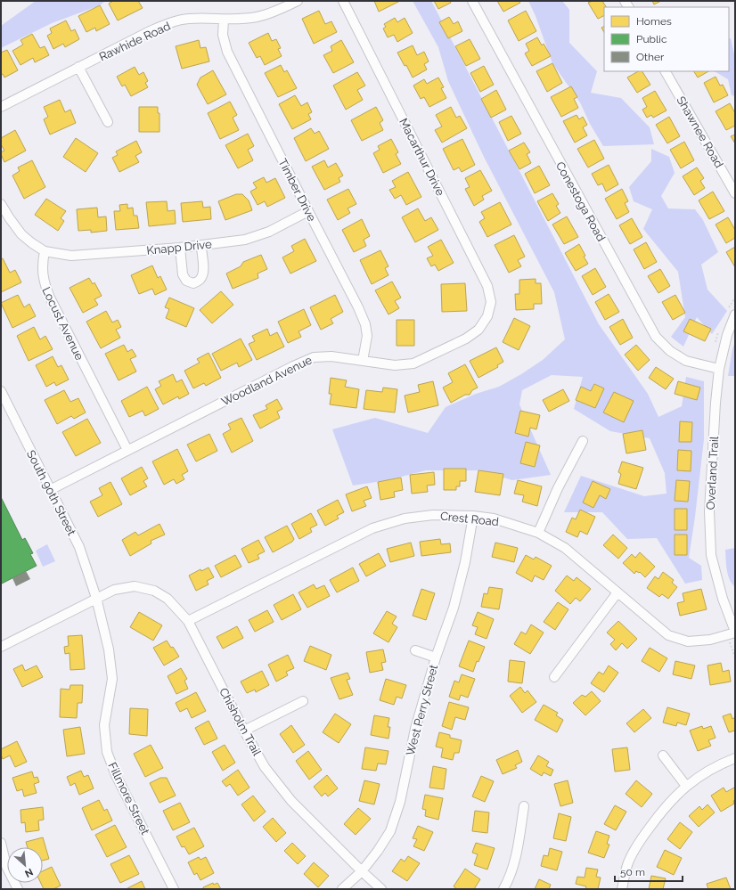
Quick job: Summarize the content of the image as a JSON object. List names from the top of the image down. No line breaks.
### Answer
{"streets":{"street":["Rawhide Road","Shawnee Road","Macarthur Drive","Timber Drive","Conestoga Road","Knapp Drive","Locust Avenue","Woodland Avenue","Overland Trail","South 90th Street","Crest Road","West Perry Street","Chisholm Trail","Fillmore Street"]},"crossings":[["Rawhide Road","Timber Drive"],["Macarthur Drive","Woodland Avenue"],["Timber Drive","Knapp Drive"],["Timber Drive","Woodland Avenue"],["Conestoga Road","Overland Trail"],["Knapp Drive","Locust Avenue"],["Locust Avenue","Woodland Avenue"],["Woodland Avenue","South 90th Street"],["Overland Trail","Crest Road"],["South 90th Street","Chisholm Trail"],["South 90th Street","Fillmore Street"],["Crest Road","West Perry Street"],["Crest Road","Chisholm Trail"],["West Perry Street","Chisholm Trail"],["Chisholm Trail","Fillmore Street"]],"legend":["Homes","Public","Other"],"scale_bar":"50 m","north":"bottom right"}
